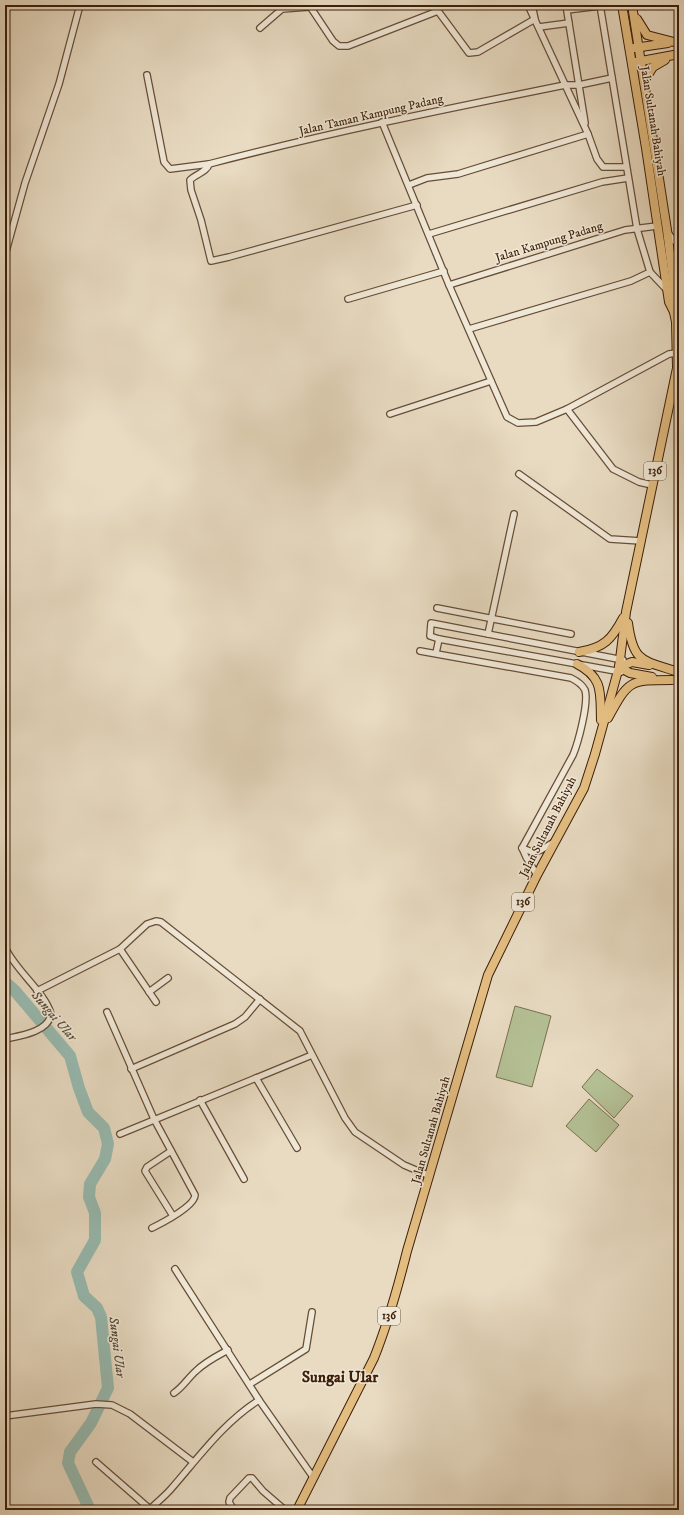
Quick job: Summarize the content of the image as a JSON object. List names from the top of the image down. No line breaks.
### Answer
{"streets":{"main road":["Jalan Sultanah Bahiyah","136"],"street":["Jalan Taman Kampung Padang","Jalan Kampung Padang"]},"crossings":[["Jalan Sultanah Bahiyah","Jalan Kampung Padang"]],"districts":["Sungai Ular"],"water":["Sungai Ular"]}
